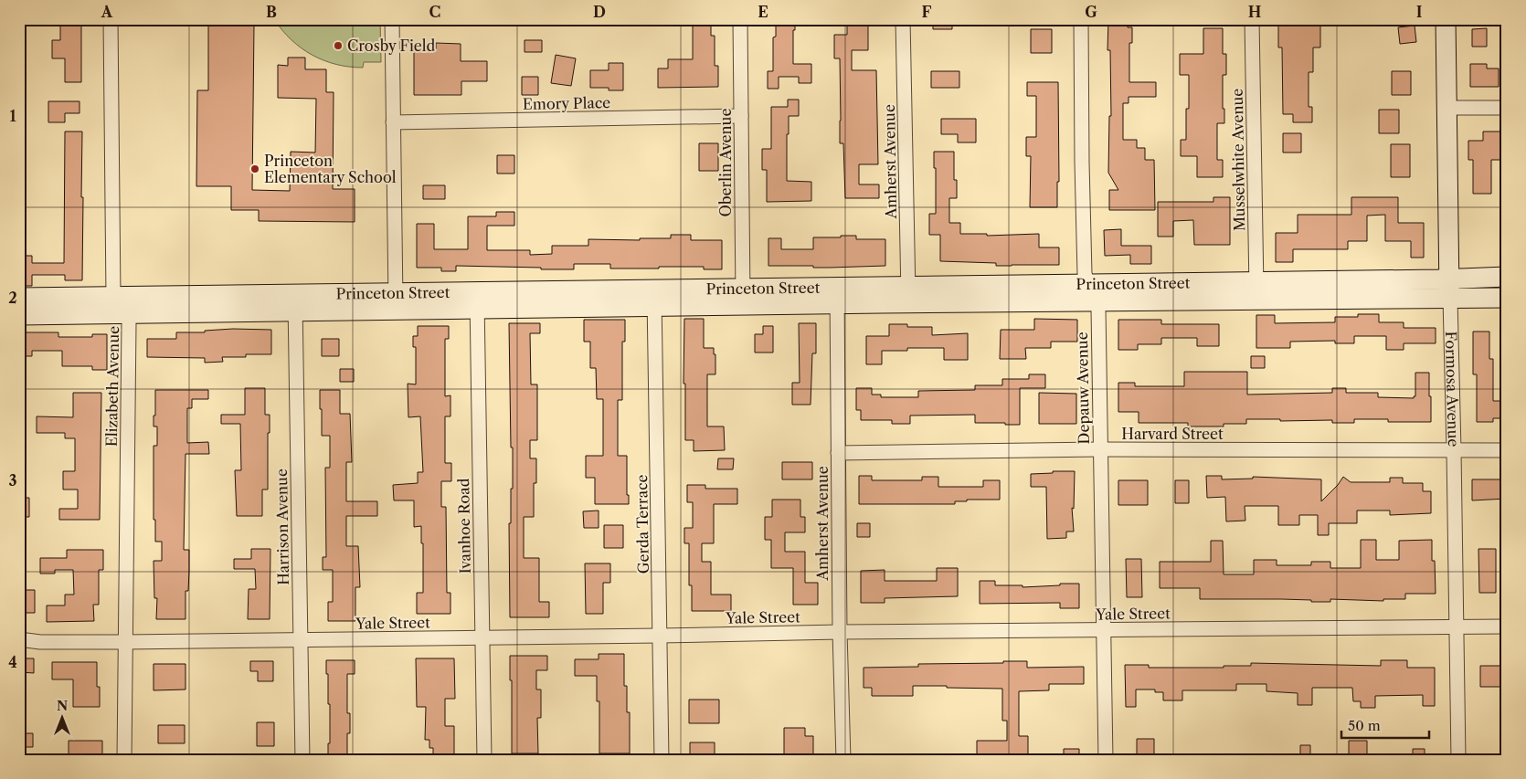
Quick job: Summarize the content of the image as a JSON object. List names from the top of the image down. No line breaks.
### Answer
{"streets":{"main road":["Princeton Street","Formosa Avenue"],"street":["Emory Place","Musselwhite Avenue","Amherst Avenue","Oberlin Avenue","Elizabeth Avenue","Depauw Avenue","Harvard Street","Gerda Terrace","Ivanhoe Road","Harrison Avenue","Yale Street"]},"crossings":[["Emory Place","Oberlin Avenue"],["Musselwhite Avenue","Princeton Street"],["Amherst Avenue","Princeton Street"],["Amherst Avenue","Harvard Street"],["Amherst Avenue","Yale Street"],["Oberlin Avenue","Princeton Street"],["Princeton Street","Elizabeth Avenue"],["Princeton Street","Depauw Avenue"],["Princeton Street","Formosa Avenue"],["Princeton Street","Gerda Terrace"],["Princeton Street","Ivanhoe Road"],["Princeton Street","Harrison Avenue"],["Elizabeth Avenue","Yale Street"],["Depauw Avenue","Harvard Street"],["Depauw Avenue","Yale Street"],["Formosa Avenue","Harvard Street"],["Formosa Avenue","Yale Street"],["Gerda Terrace","Yale Street"],["Ivanhoe Road","Yale Street"],["Harrison Avenue","Yale Street"]],"places":["Crosby Field","Princeton Elementary School"],"scale_bar":"50 m","north":"top","grid":{"columns":["A","B","C","D","E","F","G","H","I"],"rows":["1","2","3","4"]}}
